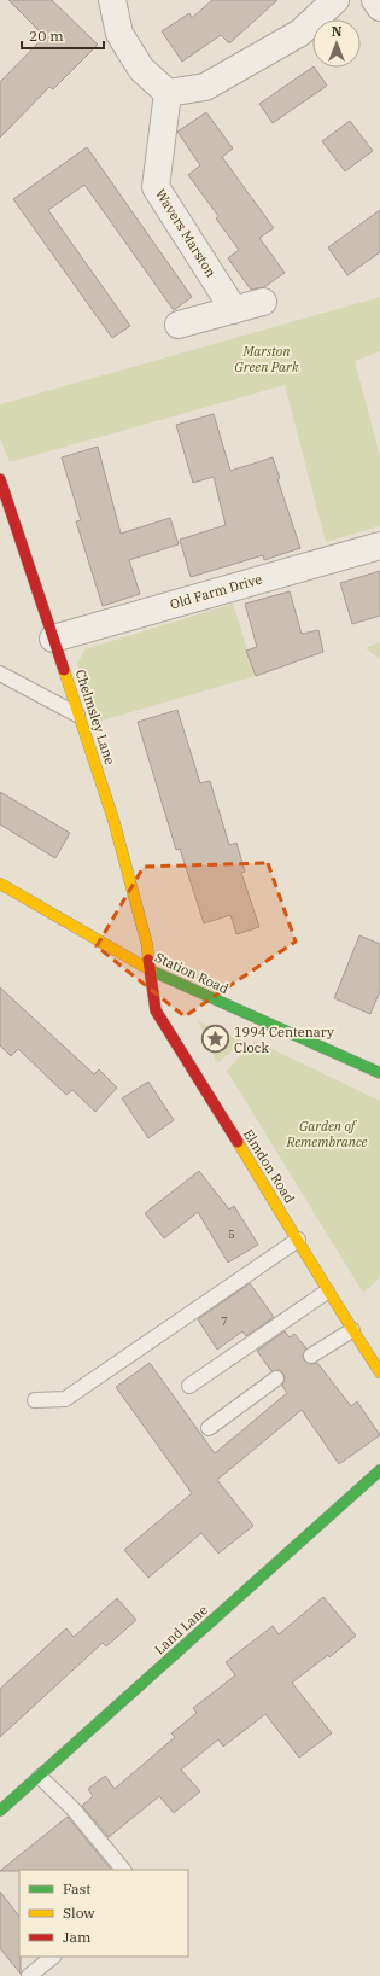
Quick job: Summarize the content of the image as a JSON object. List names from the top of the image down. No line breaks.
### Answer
{"streets":{"street":["Wavers Marston","Old Farm Drive","Chelmsley Lane","Station Road","Elmdon Road","Land Lane"]},"crossings":[["Old Farm Drive","Chelmsley Lane"],["Chelmsley Lane","Station Road"],["Chelmsley Lane","Elmdon Road"],["Station Road","Elmdon Road"]],"parks":["Marston Green Park","Garden of Remembrance"],"places":{"place":["1994 Centenary Clock"]},"house_numbers":["5","7"],"legend":["Fast","Slow","Jam"],"scale_bar":"20 m","north":"top"}
